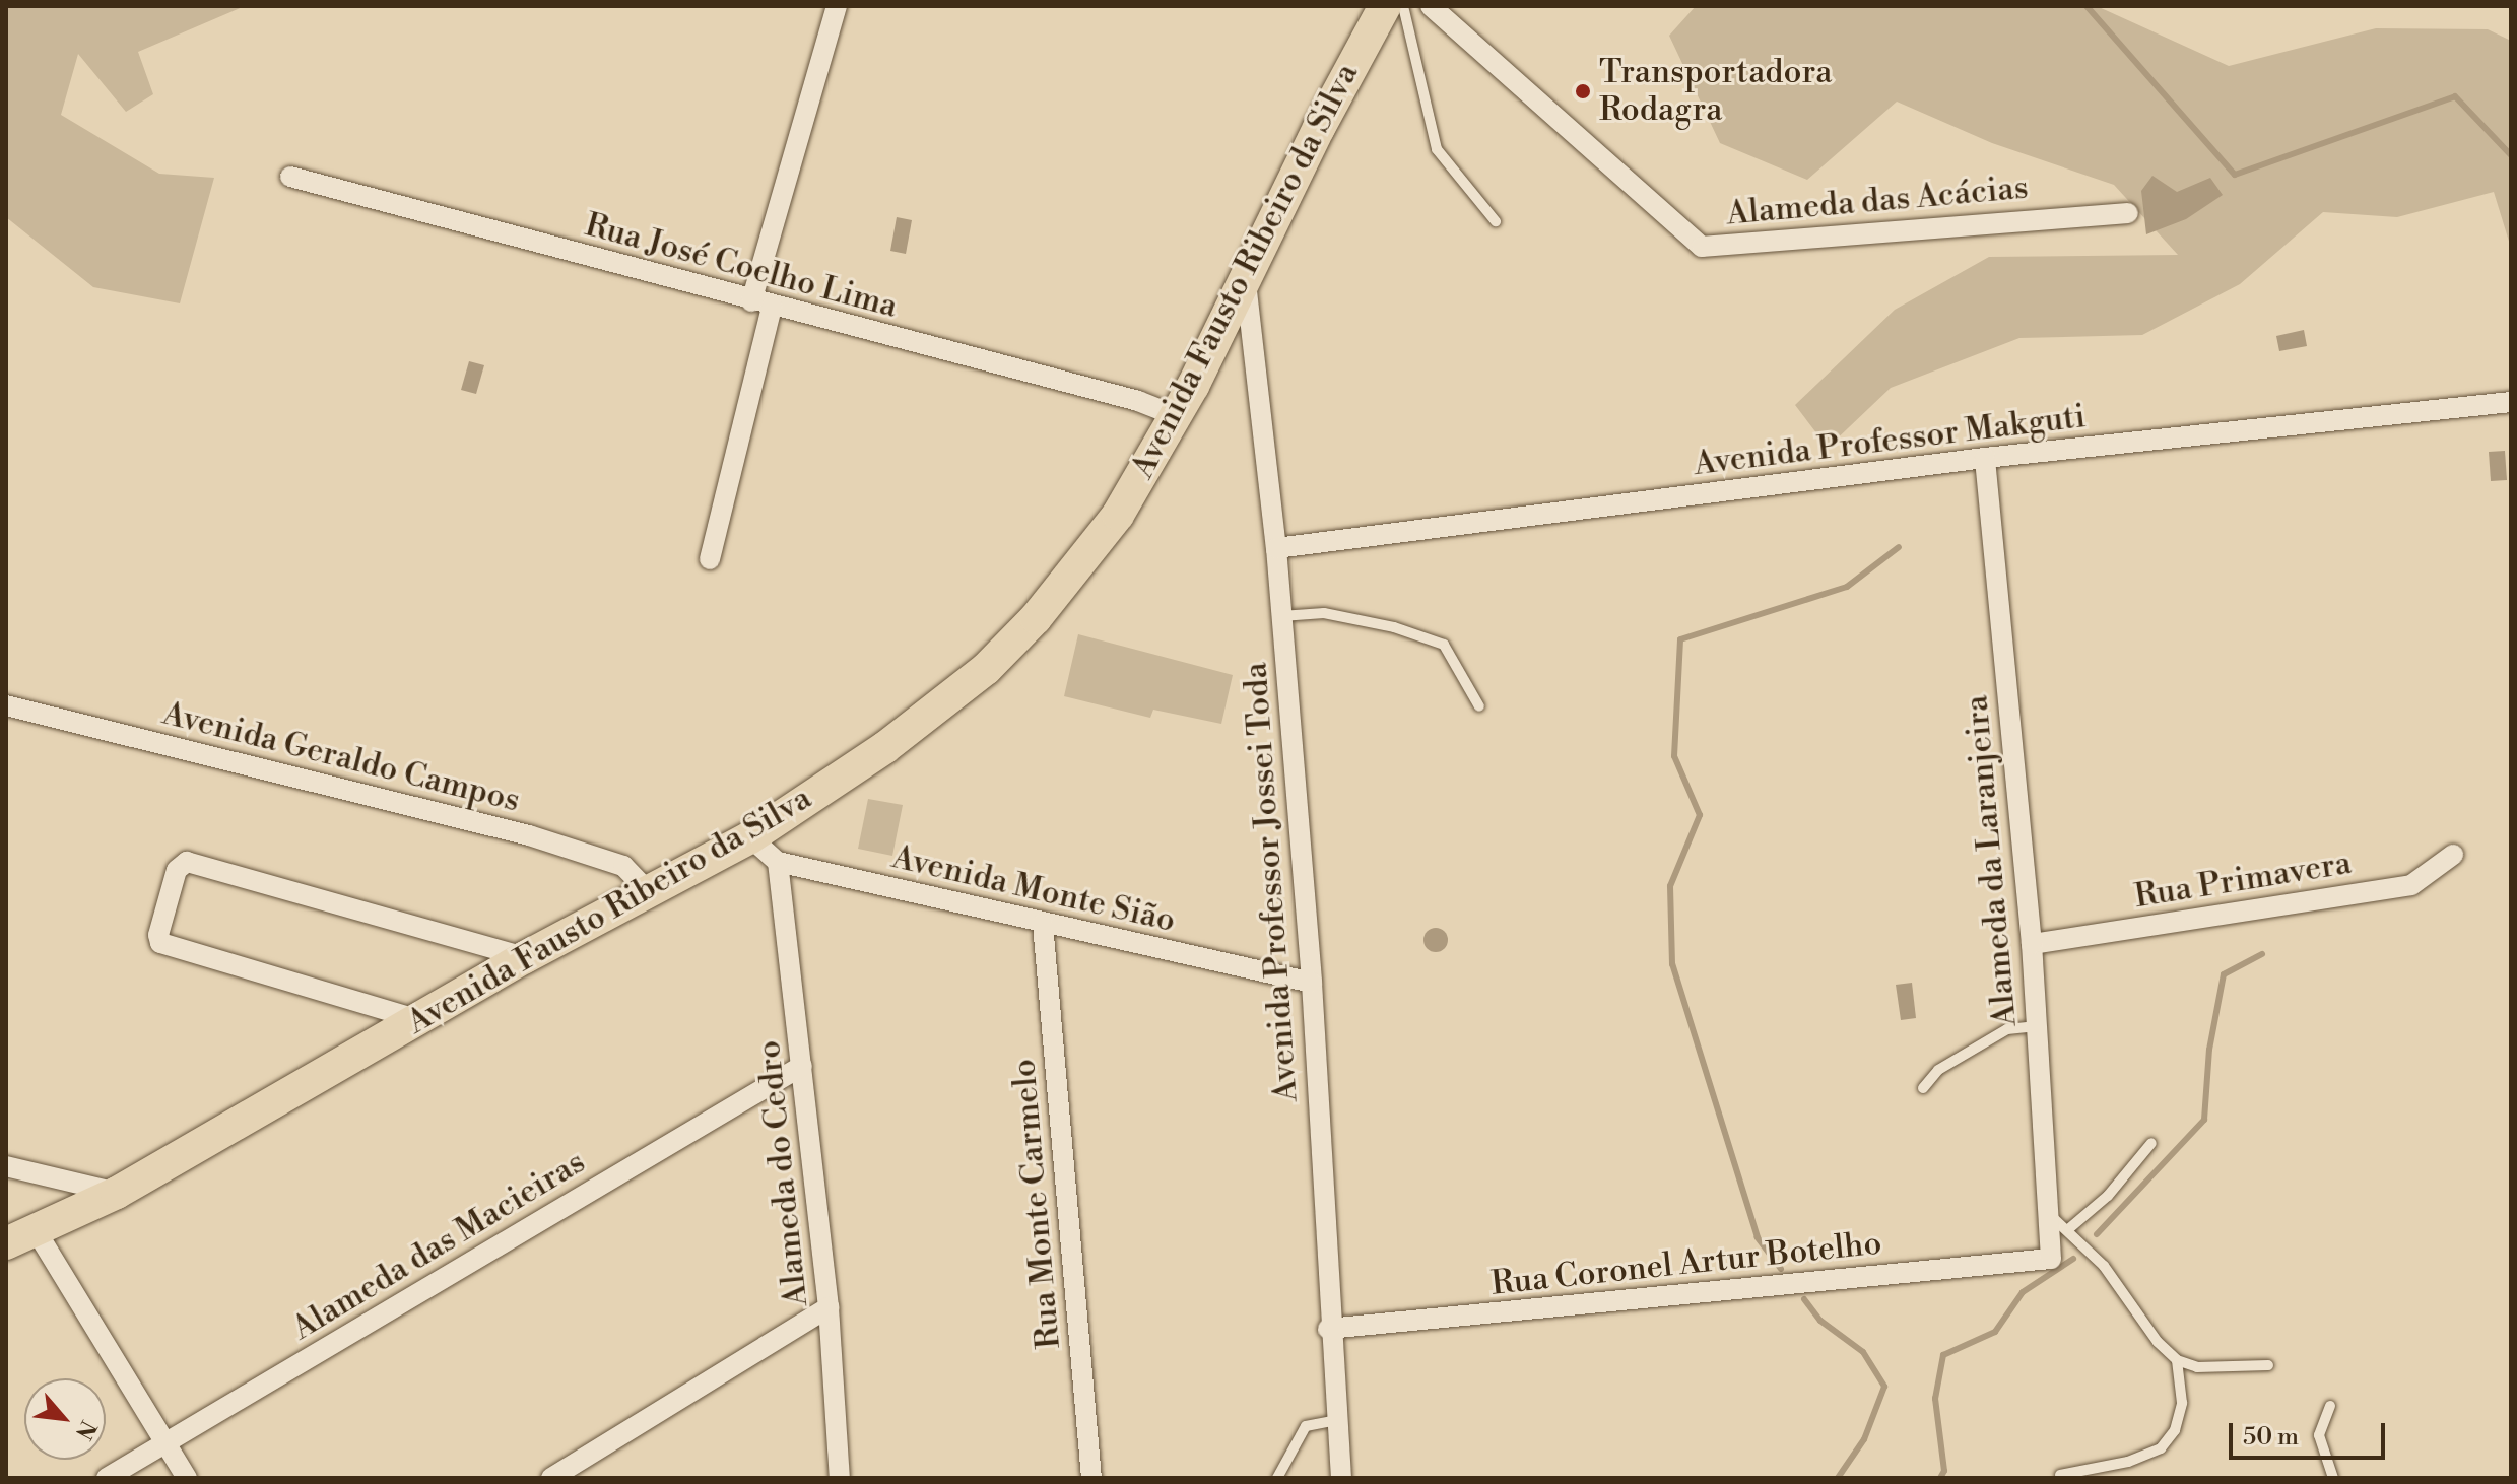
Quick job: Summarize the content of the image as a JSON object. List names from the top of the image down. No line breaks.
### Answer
{"streets":{"main road":["Avenida Fausto Ribeiro da Silva"],"street":["Alameda das Acácias","Rua José Coelho Lima","Avenida Professor Makguti","Avenida Geraldo Campos","Alameda da Laranjeira","Rua Primavera","Avenida Professor Jossei Toda","Avenida Monte Sião","Alameda do Cedro","Rua Monte Carmelo","Alameda das Macieiras","Rua Coronel Artur Botelho"]},"crossings":[["Rua José Coelho Lima","Avenida Fausto Ribeiro da Silva"],["Avenida Fausto Ribeiro da Silva","Avenida Geraldo Campos"],["Avenida Fausto Ribeiro da Silva","Avenida Professor Jossei Toda"],["Avenida Fausto Ribeiro da Silva","Avenida Monte Sião"],["Avenida Professor Makguti","Alameda da Laranjeira"],["Avenida Professor Makguti","Avenida Professor Jossei Toda"],["Alameda da Laranjeira","Rua Primavera"],["Alameda da Laranjeira","Rua Coronel Artur Botelho"],["Avenida Professor Jossei Toda","Avenida Monte Sião"],["Avenida Professor Jossei Toda","Rua Coronel Artur Botelho"],["Avenida Monte Sião","Alameda do Cedro"],["Avenida Monte Sião","Rua Monte Carmelo"],["Alameda do Cedro","Alameda das Macieiras"]],"places":["Transportadora Rodagra"],"scale_bar":"50 m","north":"bottom right"}
